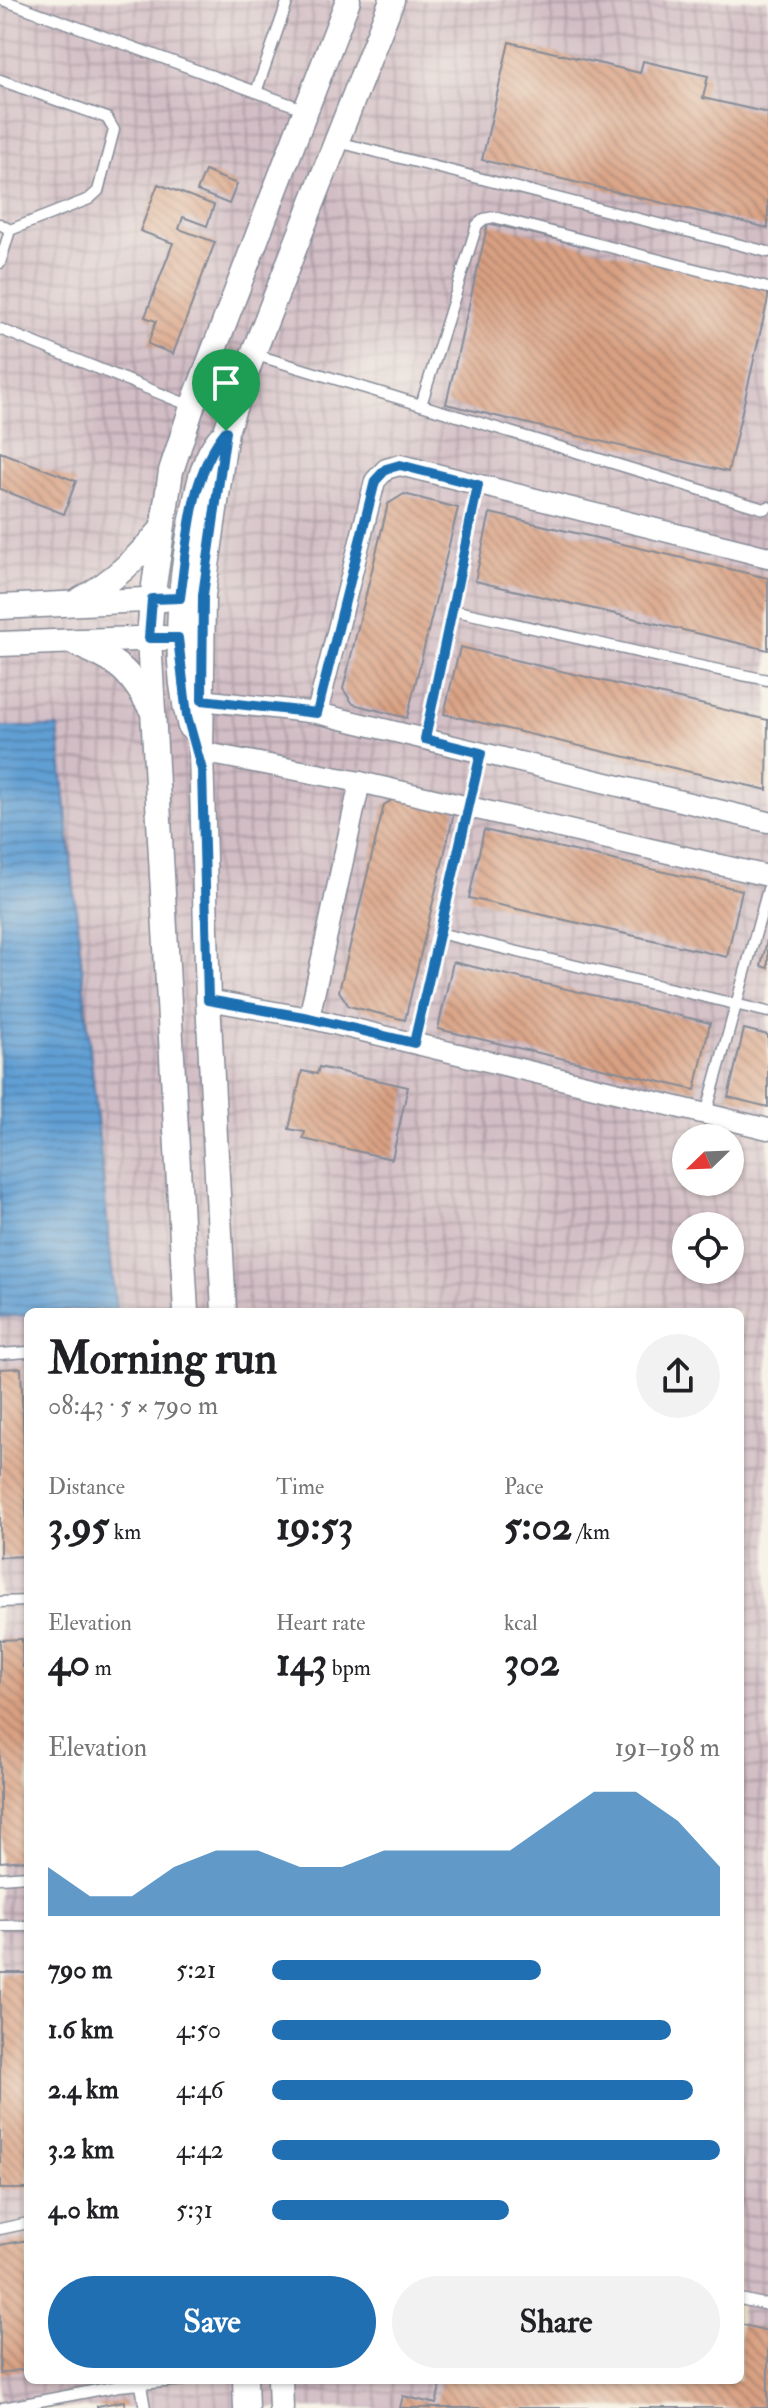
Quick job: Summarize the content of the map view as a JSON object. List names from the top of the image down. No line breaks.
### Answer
{"north":"bottom left","page":{"heading":["Morning run","08:43 · 5 × 790 m"],"stats":[["Distance","3.95 km"],["Time","19:53"],["Pace","5:02 /km"],["Elevation","40 m"],["Heart rate","143 bpm"],["kcal","302"]],"chart":["Elevation","191–198 m"],"list":[{"name":"790 m","note":"5:21"},{"name":"1.6 km","note":"4:50"},{"name":"2.4 km","note":"4:46"},{"name":"3.2 km","note":"4:42"},{"name":"4.0 km","note":"5:31"}],"buttons":["Save","Share"]}}
